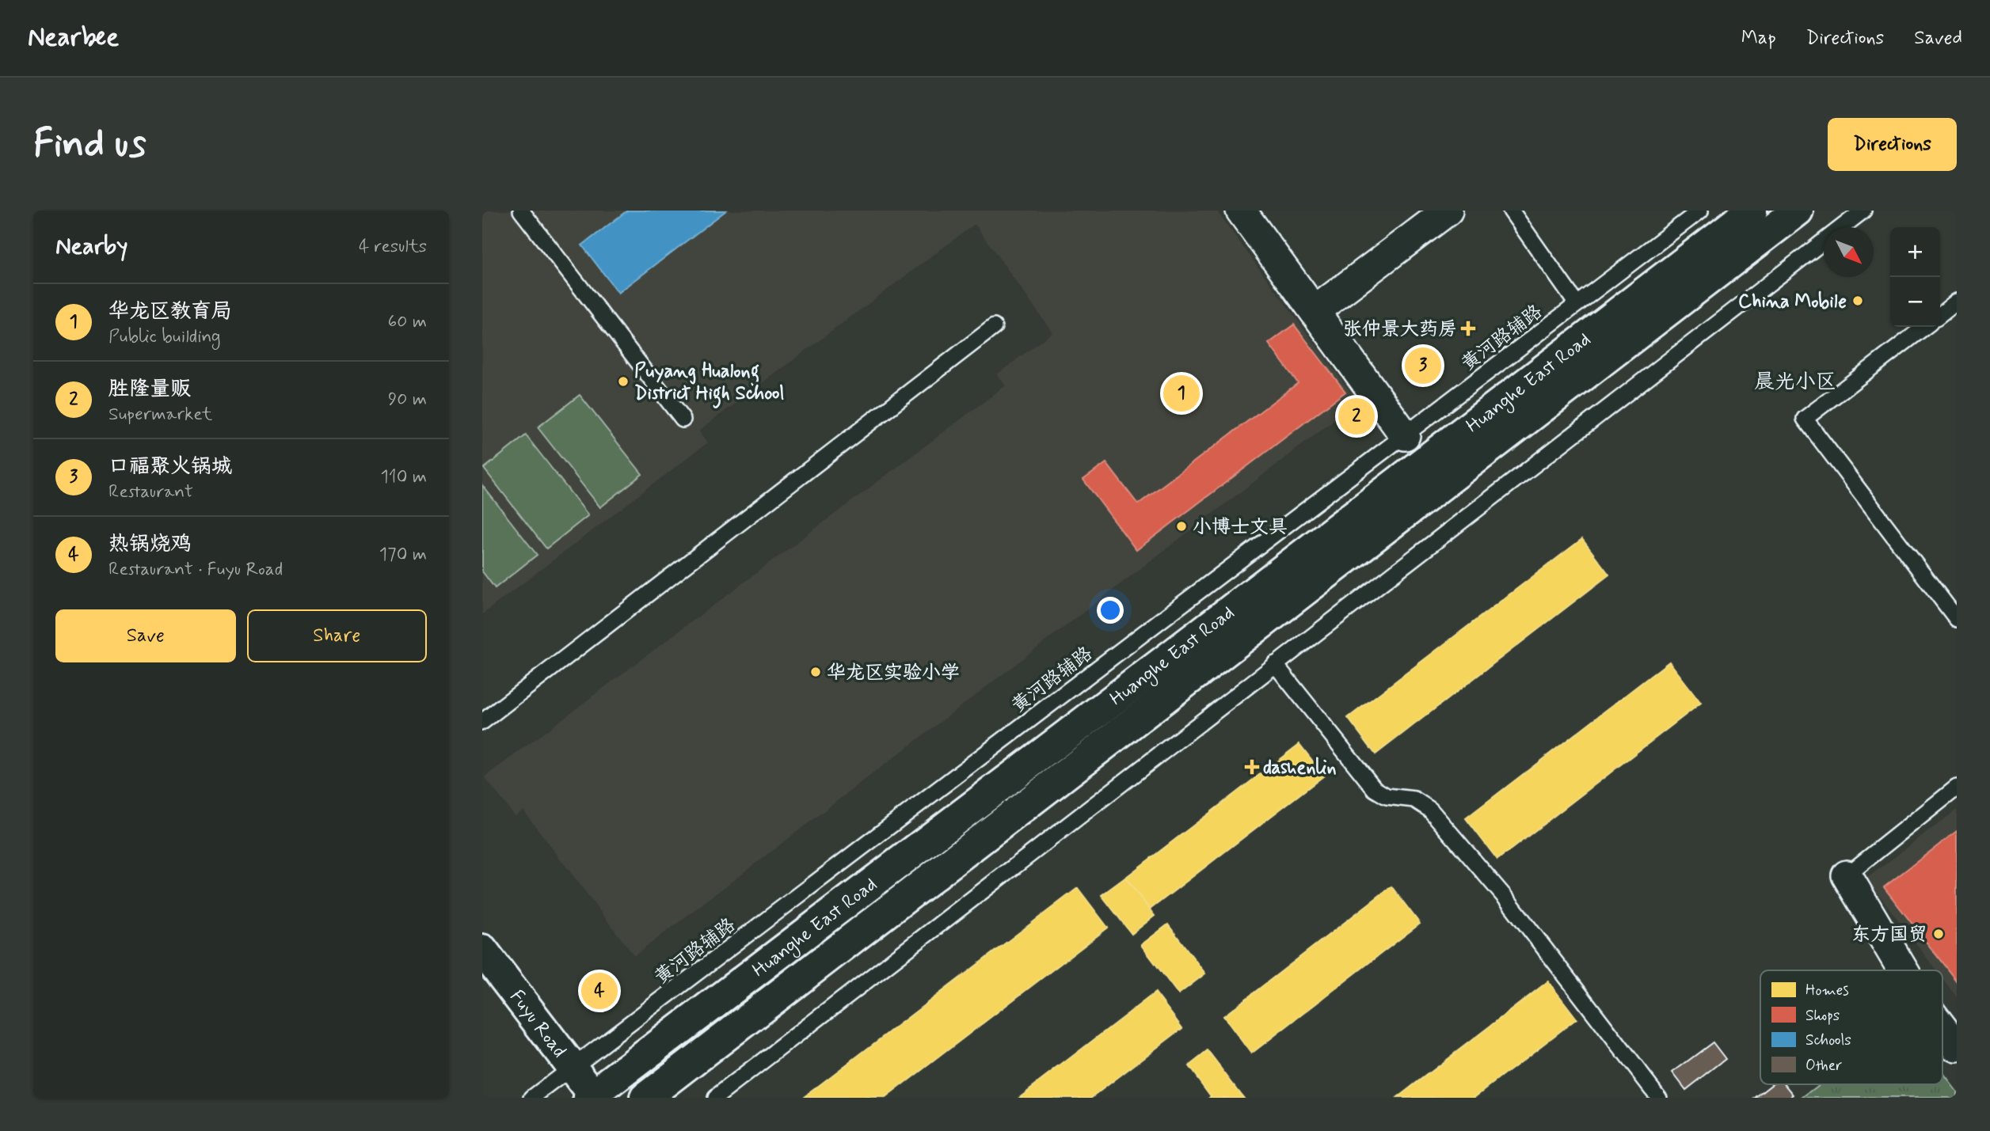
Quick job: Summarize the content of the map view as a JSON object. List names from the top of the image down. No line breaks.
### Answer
{"streets":{"main road":["Huanghe East Road","Fuyu Road"],"lane":["黄河路辅路"]},"crossings":[["黄河路辅路","Fuyu Road"],["Huanghe East Road","Fuyu Road"]],"districts":["晨光小区"],"places":{"other":["China Mobile","Puyang Hualong District High School","小博士文具","华龙区实验小学","东方国贸"],"health":["张仲景大药房","dashenlin"]},"legend":["Homes","Shops","Schools","Other"],"north":"bottom right","page":{"header":"Nearbee","nav":["Map","Directions","Saved"],"buttons":["Directions",["Save","Share"]],"title":"Find us","heading":["Nearby","4 results"],"map_buttons":["+","−"],"list":[{"mark":"1","name":"华龙区教育局","note":"Public building","value":"60 m"},{"mark":"2","name":"胜隆量贩","note":"Supermarket","value":"90 m"},{"mark":"3","name":"口福聚火锅城","note":"Restaurant","value":"110 m"},{"mark":"4","name":"热锅烧鸡","note":"Restaurant · Fuyu Road","value":"170 m"}],"pins":["3","1","2","4"]}}
